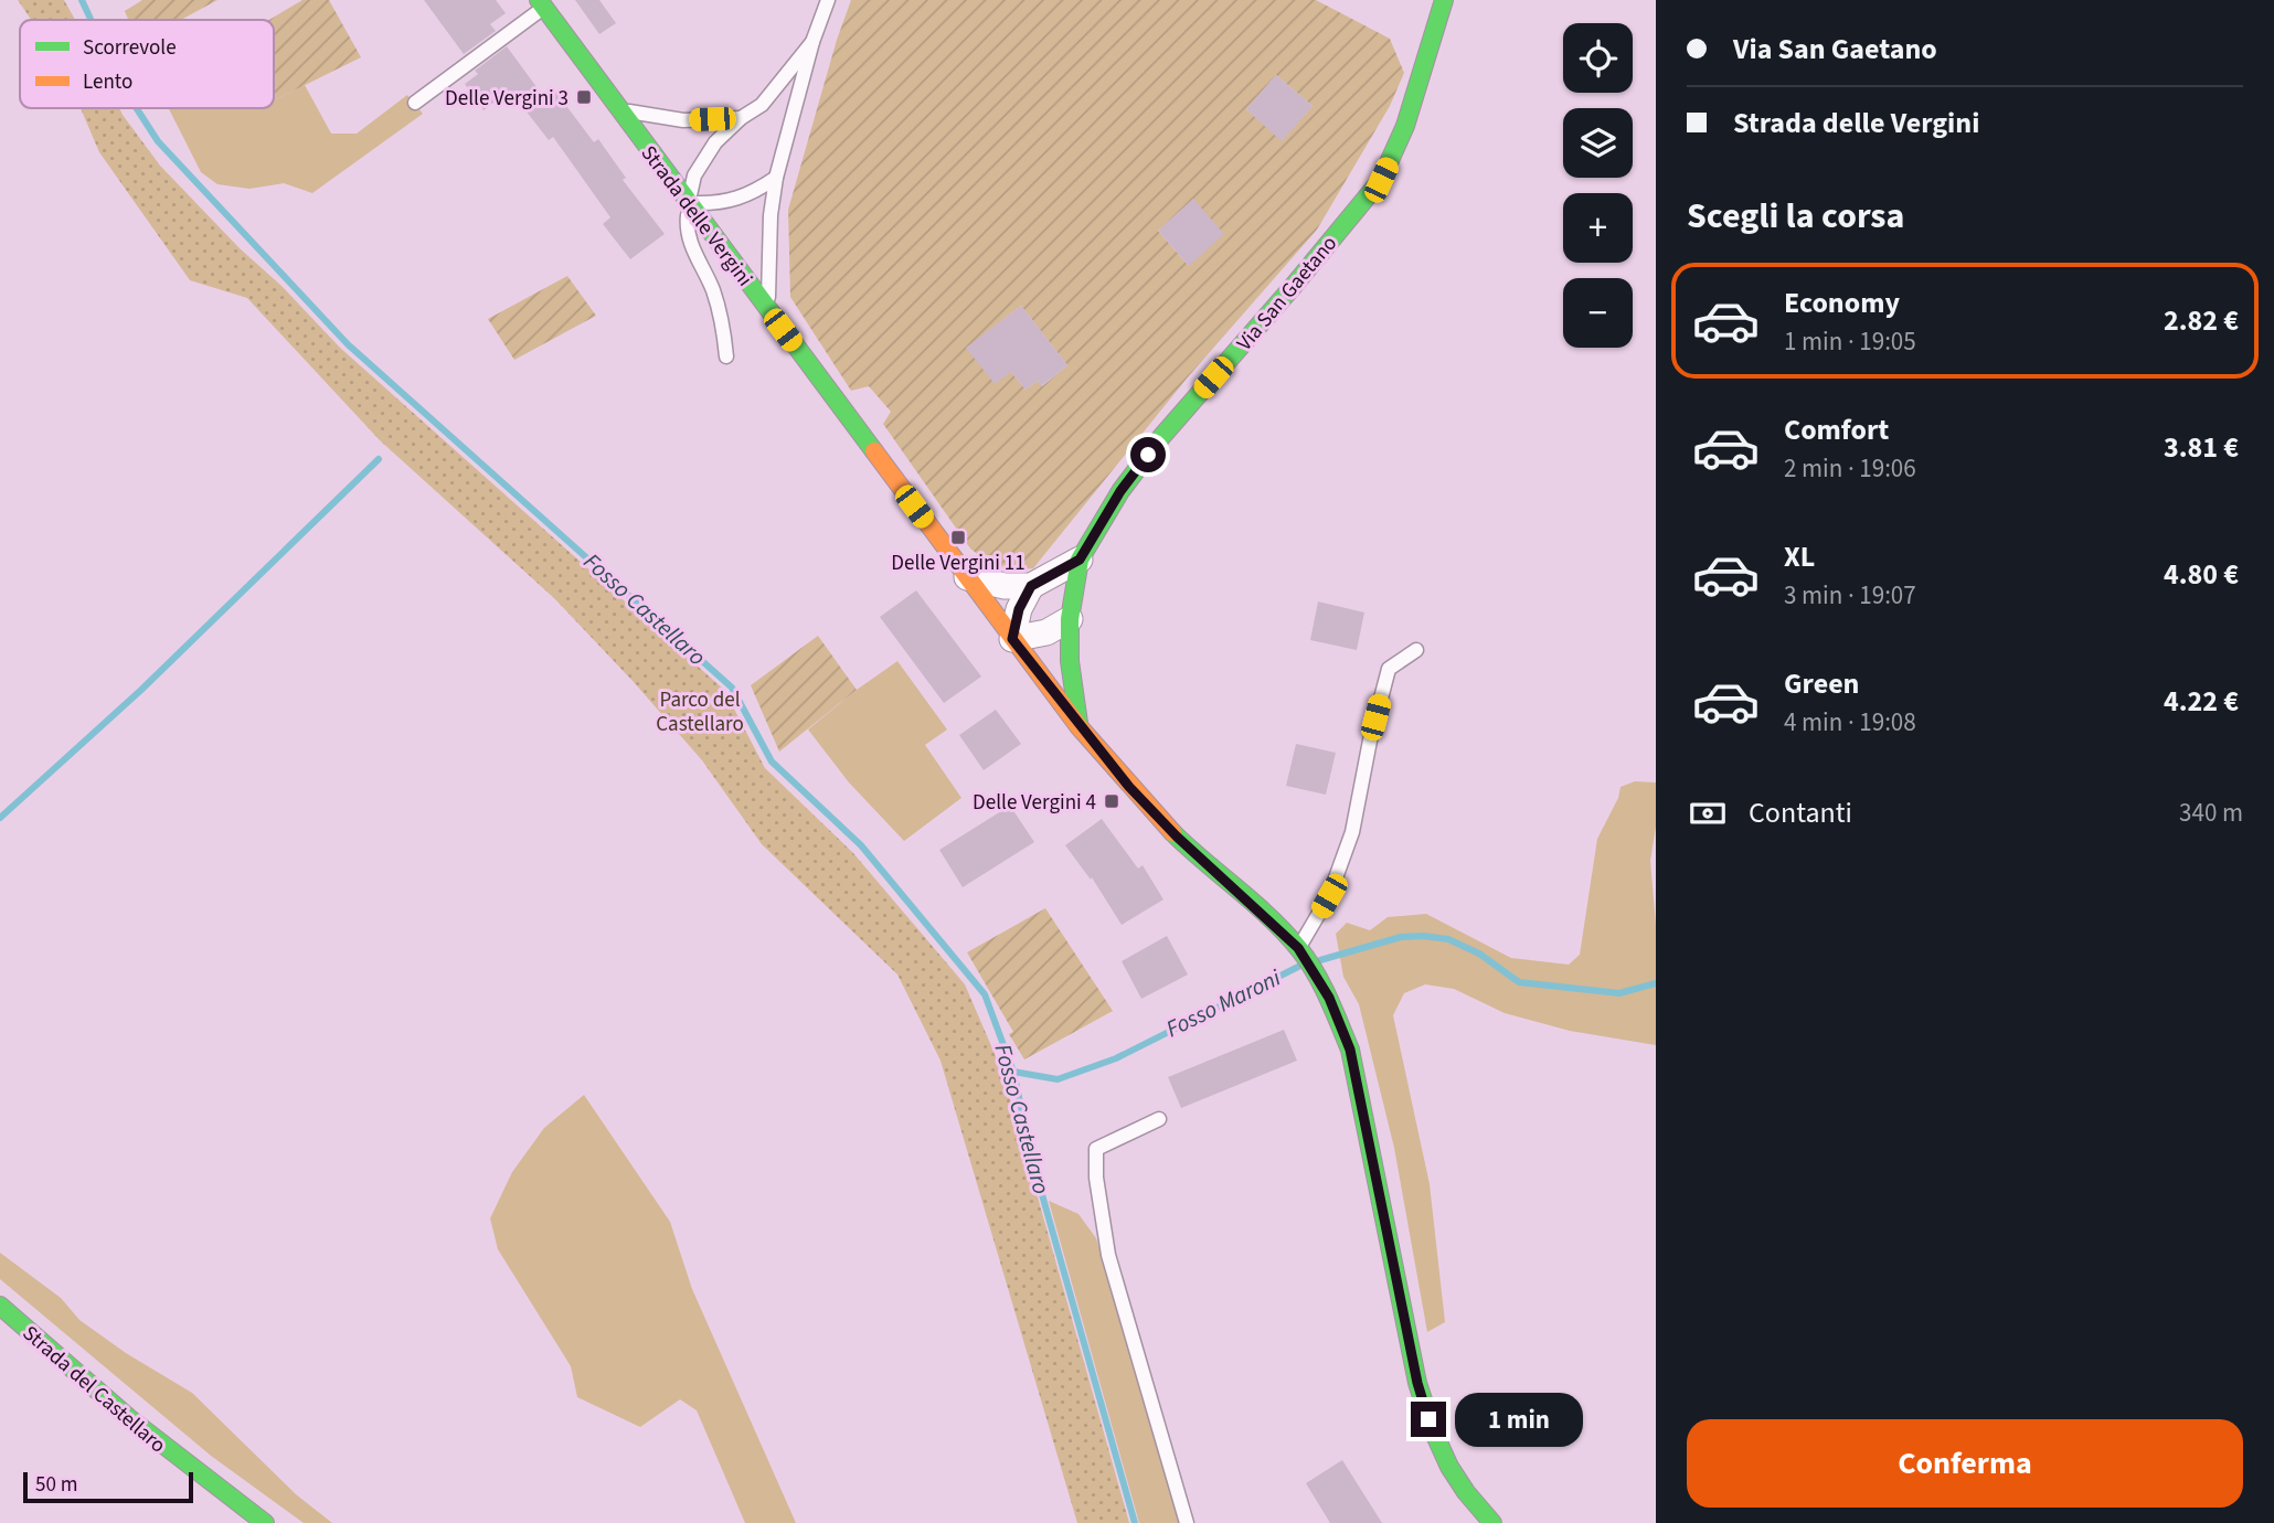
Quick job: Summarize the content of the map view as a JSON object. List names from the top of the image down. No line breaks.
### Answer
{"streets":{"main road":["Strada delle Vergini","Via San Gaetano","Strada del Castellaro"]},"crossings":[["Strada delle Vergini","Via San Gaetano"]],"water":["Fosso Castellaro","Fosso Maroni"],"parks":["Parco del Castellaro"],"places":{"transit":["Delle Vergini 3","Delle Vergini 11","Delle Vergini 4"]},"legend":["Scorrevole","Lento"],"scale_bar":"50 m","page":{"banner":["Via San Gaetano","Strada delle Vergini"],"map_buttons":["+","−"],"heading":"Scegli la corsa","list":[{"name":"Economy","note":"1 min · 19:05","value":"2.82 €"},{"name":"Comfort","note":"2 min · 19:06","value":"3.81 €"},{"name":"XL","note":"3 min · 19:07","value":"4.80 €"},{"name":"Green","note":"4 min · 19:08","value":"4.22 €"}],"pay":["Contanti","340 m"],"bubble":"1 min","buttons":"Conferma","scale":"50 m"}}
